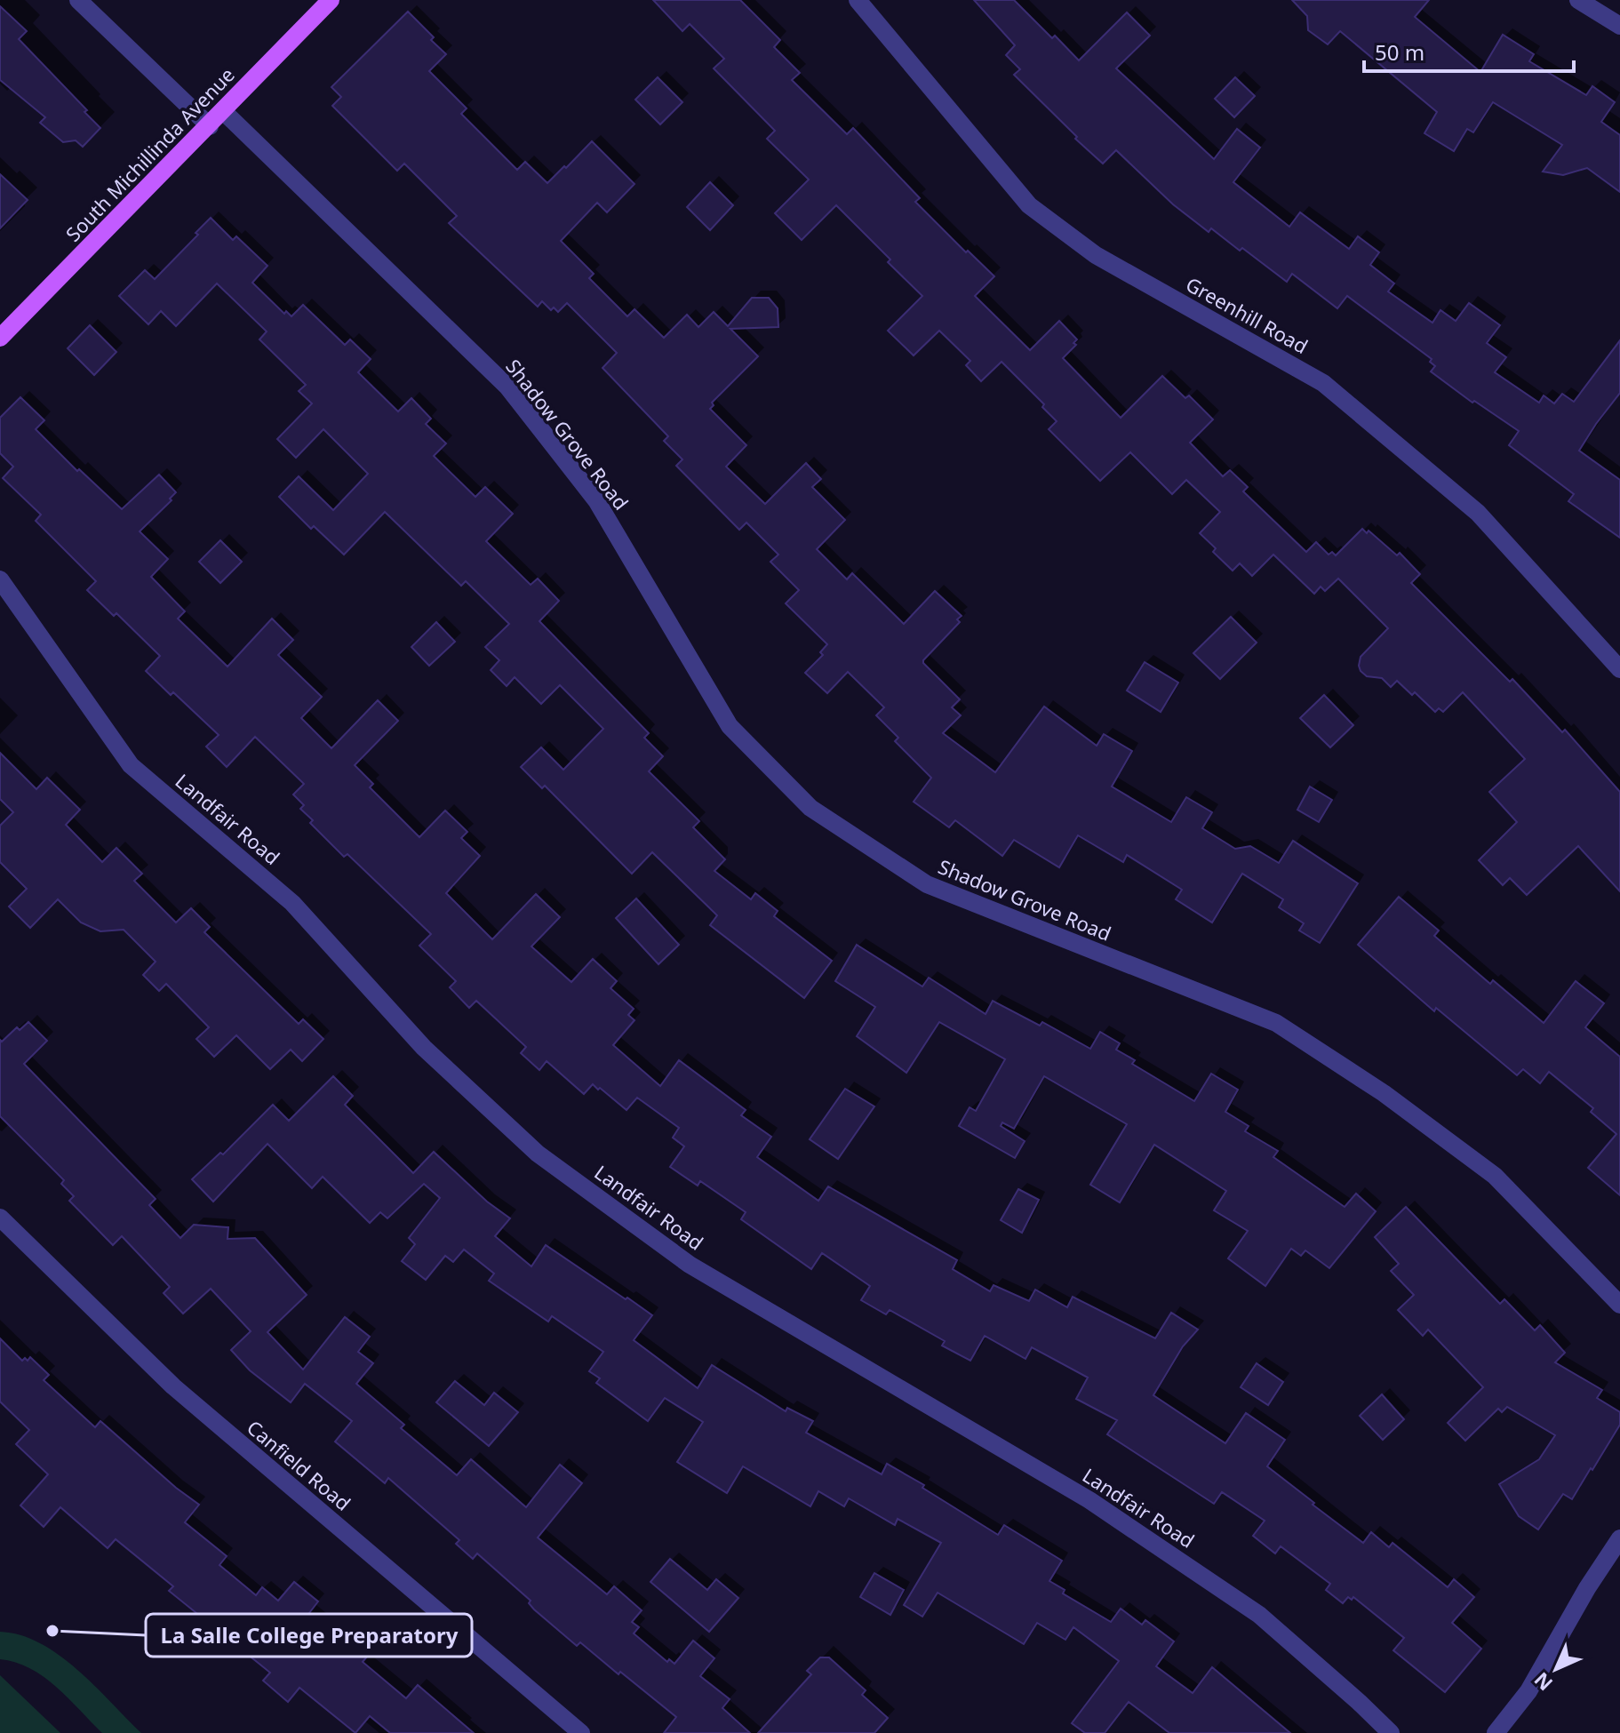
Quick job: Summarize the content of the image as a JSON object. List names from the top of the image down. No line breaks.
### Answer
{"streets":{"main road":["South Michillinda Avenue"],"street":["Greenhill Road","Shadow Grove Road","Landfair Road","Canfield Road"]},"crossings":[["South Michillinda Avenue","Shadow Grove Road"]],"places":["La Salle College Preparatory"],"scale_bar":"50 m","north":"bottom left"}
